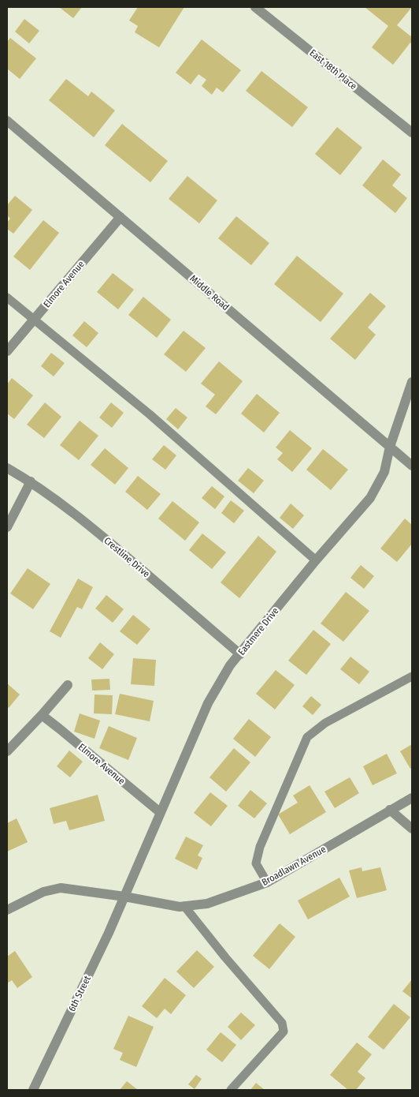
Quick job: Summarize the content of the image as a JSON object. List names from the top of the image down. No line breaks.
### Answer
{"streets":{"street":["East 18th Place","Elmore Avenue","Middle Road","Crestline Drive","Eastmere Drive","Broadlawn Avenue","6th Street"]},"crossings":[["Elmore Avenue","Middle Road"],["Elmore Avenue","Eastmere Drive"],["Middle Road","Eastmere Drive"],["Crestline Drive","Eastmere Drive"],["Eastmere Drive","Broadlawn Avenue"],["Eastmere Drive","6th Street"],["Broadlawn Avenue","6th Street"]]}
